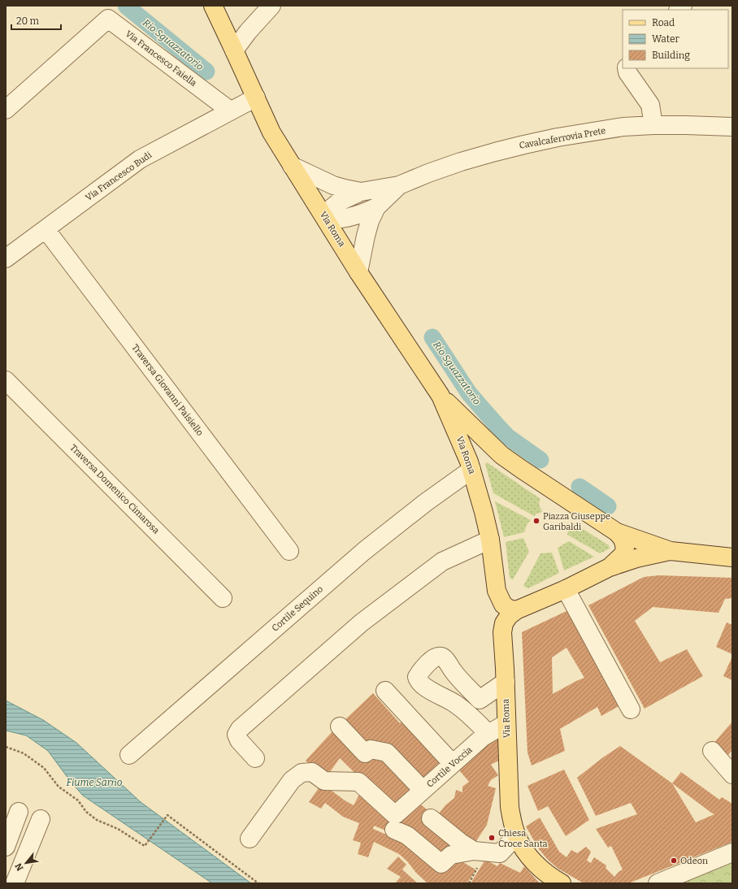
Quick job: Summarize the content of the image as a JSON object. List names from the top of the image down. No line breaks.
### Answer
{"streets":{"main road":["Via Roma"],"street":["Via Francesco Faiella","Cavalcaferrovia Prete","Via Francesco Budi","Traversa Giovanni Paisiello","Traversa Domenico Cimarosa","Cortile Sequino","Cortile Voccia"]},"crossings":[["Via Francesco Faiella","Via Francesco Budi"],["Cavalcaferrovia Prete","Via Roma"],["Via Francesco Budi","Via Roma"],["Via Francesco Budi","Traversa Giovanni Paisiello"],["Via Roma","Cortile Sequino"],["Via Roma","Cortile Voccia"]],"water":["Rio Sguazzatorio","Fiume Sarno"],"places":["Piazza Giuseppe Garibaldi","Chiesa Croce Santa","Odeon"],"legend":["Road","Water","Building"],"scale_bar":"20 m","north":"bottom left"}
